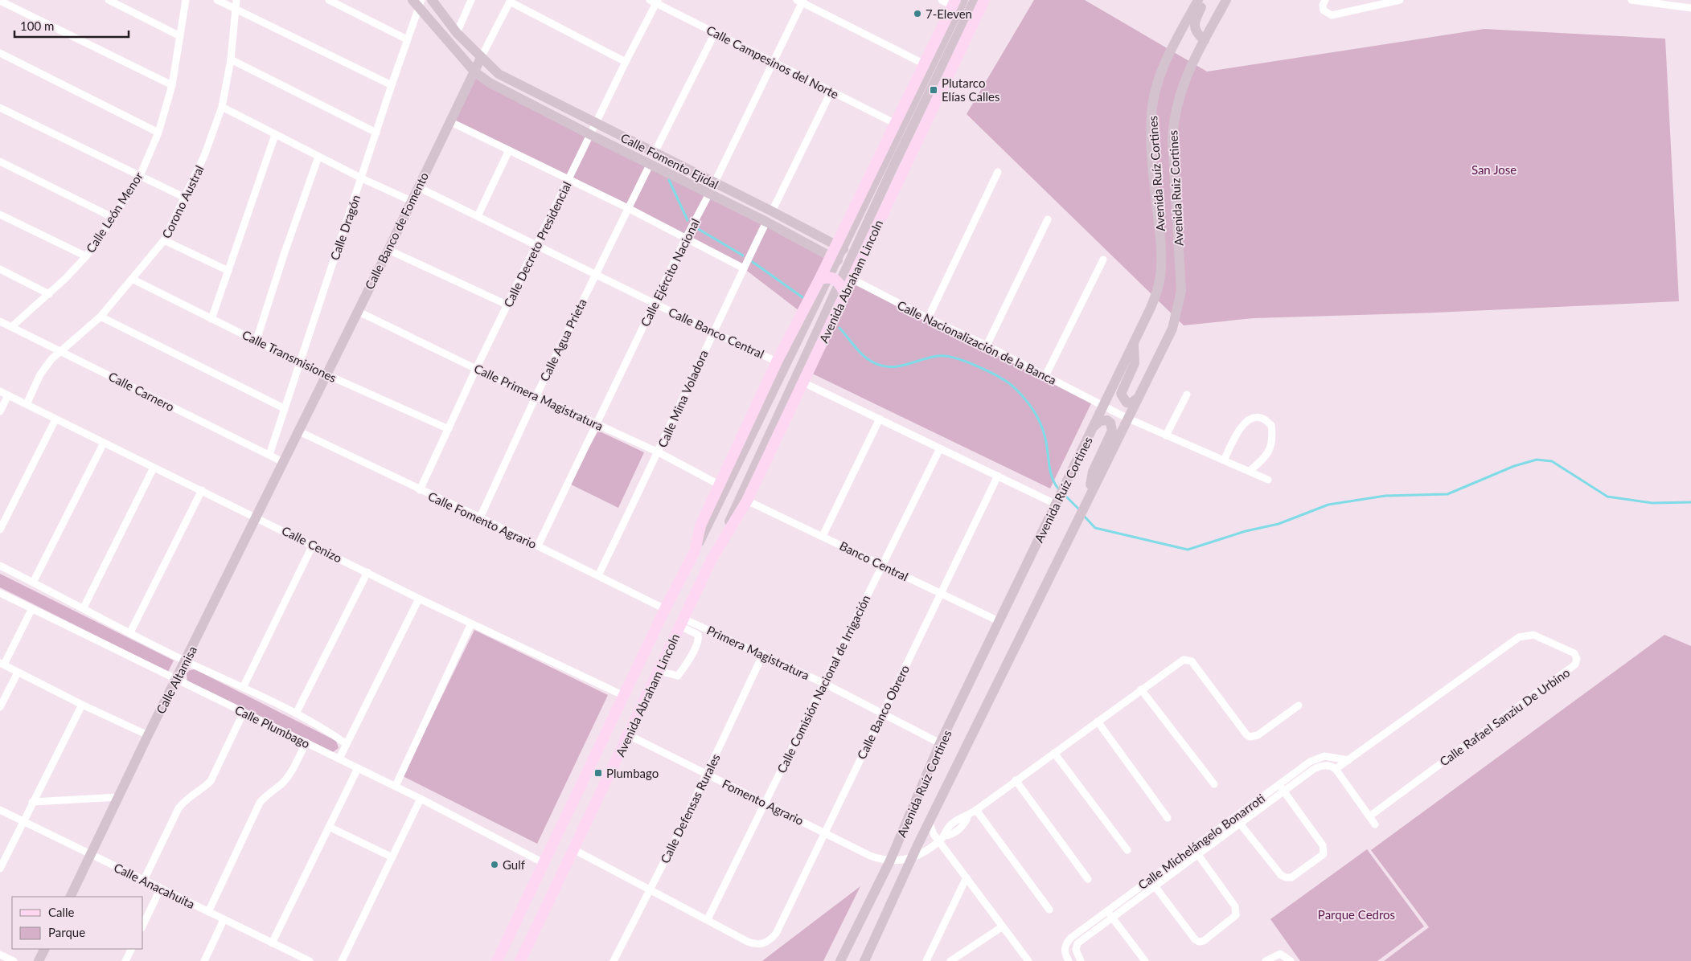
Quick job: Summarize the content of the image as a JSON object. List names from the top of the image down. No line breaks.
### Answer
{"streets":{"main road":["Avenida Abraham Lincoln"],"street":["Calle Campesinos del Norte","Calle Fomento Ejidal","Avenida Ruíz Cortines","Avenida Ruiz Cortines","Corono Austral","Calle León Menor","Calle Dragón","Calle Banco de Fomento","Calle Decreto Presidencial","Calle Ejército Nacional","Calle Banco Central","Calle Agua Prieta","Calle Nacionalización de la Banca","Calle Transmisiones","Calle Carnero","Calle Primera Magistratura","Calle Mina Voladora","Calle Fomento Agrario","Calle Cenizo","Banco Central","Primera Magistratura","Calle Altamisa","Calle Comisión Nacional de Irrigación","Calle Banco Obrero","Calle Rafael Sanziu De Urbino","Calle Plumbago","Fomento Agrario","Calle Defensas Rurales","Calle Michelángelo Bonarroti","Calle Anacahuita"]},"crossings":[["Calle Campesinos del Norte","Calle Decreto Presidencial"],["Calle Campesinos del Norte","Calle Ejército Nacional"],["Calle Fomento Ejidal","Calle Dragón"],["Calle Fomento Ejidal","Calle Banco de Fomento"],["Calle Fomento Ejidal","Calle Decreto Presidencial"],["Calle Fomento Ejidal","Calle Ejército Nacional"],["Calle Fomento Ejidal","Avenida Abraham Lincoln"],["Calle Fomento Ejidal","Calle Agua Prieta"],["Calle Fomento Ejidal","Calle Nacionalización de la Banca"],["Calle Fomento Ejidal","Calle Mina Voladora"],["Avenida Ruíz Cortines","Avenida Ruiz Cortines"],["Avenida Ruíz Cortines","Calle Nacionalización de la Banca"],["Avenida Ruíz Cortines","Banco Central"],["Avenida Ruíz Cortines","Primera Magistratura"],["Avenida Ruíz Cortines","Fomento Agrario"],["Corono Austral","Calle Transmisiones"],["Corono Austral","Calle Carnero"],["Corono Austral","Calle Cenizo"],["Calle León Menor","Calle Carnero"],["Calle Dragón","Calle Transmisiones"],["Calle Dragón","Calle Carnero"],["Calle Banco de Fomento","Calle Banco Central"],["Calle Banco de Fomento","Calle Transmisiones"],["Calle Banco de Fomento","Calle Carnero"],["Calle Banco de Fomento","Calle Primera Magistratura"],["Calle Banco de Fomento","Calle Fomento Agrario"],["Calle Banco de Fomento","Calle Altamisa"],["Calle Decreto Presidencial","Calle Banco Central"],["Calle Decreto Presidencial","Calle Transmisiones"],["Calle Decreto Presidencial","Calle Primera Magistratura"],["Calle Decreto Presidencial","Calle Fomento Agrario"],["Calle Ejército Nacional","Calle Banco Central"],["Calle Ejército Nacional","Calle Primera Magistratura"],["Calle Ejército Nacional","Calle Fomento Agrario"],["Avenida Abraham Lincoln","Calle Nacionalización de la Banca"],["Avenida Abraham Lincoln","Banco Central"],["Avenida Abraham Lincoln","Primera Magistratura"],["Avenida Abraham Lincoln","Fomento Agrario"],["Calle Banco Central","Calle Agua Prieta"],["Calle Banco Central","Calle Mina Voladora"],["Calle Agua Prieta","Calle Primera Magistratura"],["Calle Agua Prieta","Calle Fomento Agrario"],["Calle Carnero","Calle Altamisa"],["Calle Primera Magistratura","Calle Mina Voladora"],["Calle Mina Voladora","Calle Fomento Agrario"],["Calle Cenizo","Calle Altamisa"],["Banco Central","Calle Comisión Nacional de Irrigación"],["Banco Central","Calle Banco Obrero"],["Primera Magistratura","Calle Comisión Nacional de Irrigación"],["Primera Magistratura","Calle Banco Obrero"],["Primera Magistratura","Calle Defensas Rurales"],["Calle Altamisa","Calle Plumbago"],["Calle Altamisa","Calle Anacahuita"],["Calle Comisión Nacional de Irrigación","Calle Banco Obrero"],["Calle Comisión Nacional de Irrigación","Fomento Agrario"],["Calle Banco Obrero","Fomento Agrario"],["Calle Rafael Sanziu De Urbino","Calle Michelángelo Bonarroti"],["Fomento Agrario","Calle Defensas Rurales"]],"parks":["San Jose","Parque Cedros"],"places":{"other":["7-Eleven","Gulf"],"transit":["Plutarco Elías Calles","Plumbago"]},"legend":["Calle","Parque"],"scale_bar":"100 m"}
